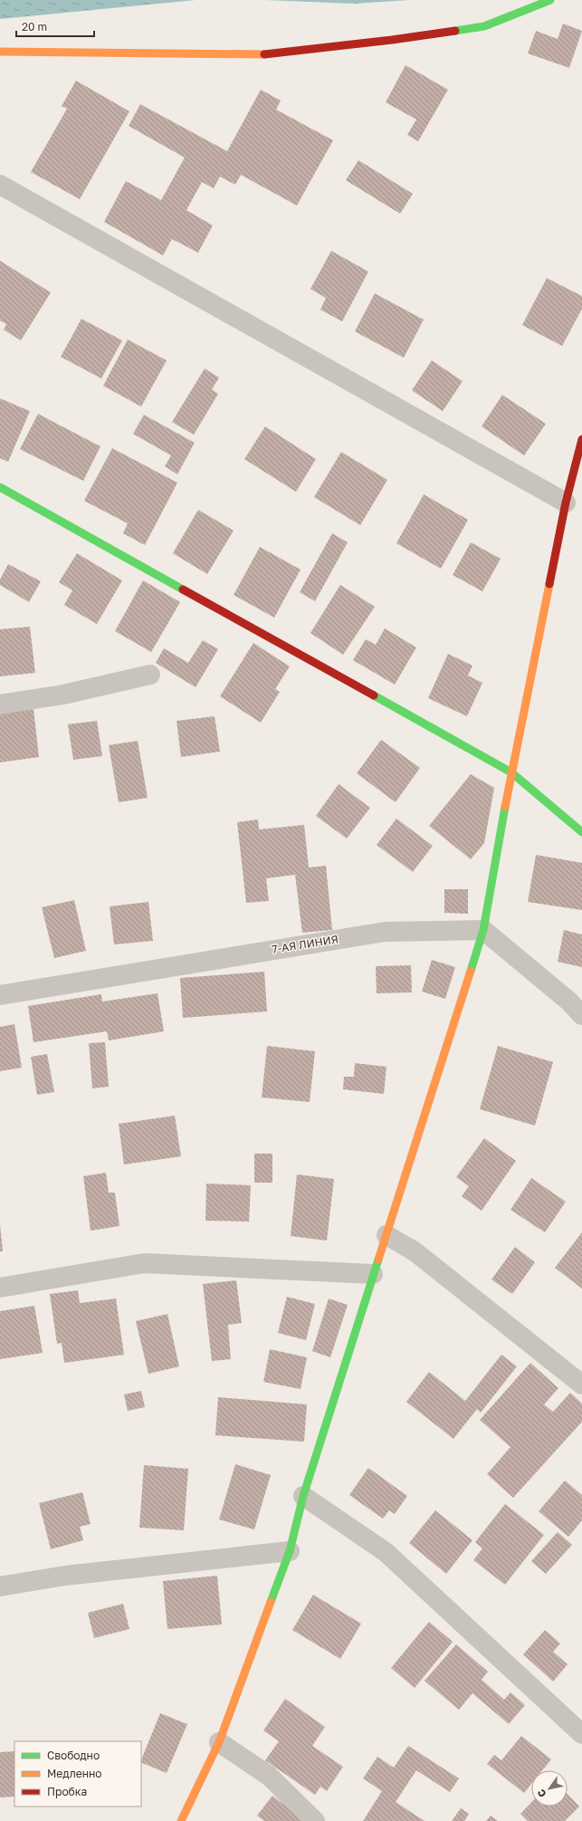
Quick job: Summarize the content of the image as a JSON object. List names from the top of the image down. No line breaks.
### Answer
{"streets":{"street":["7-АЯ ЛИНИЯ"]},"legend":["Свободно","Медленно","Пробка"],"scale_bar":"20 m","north":"bottom left"}
